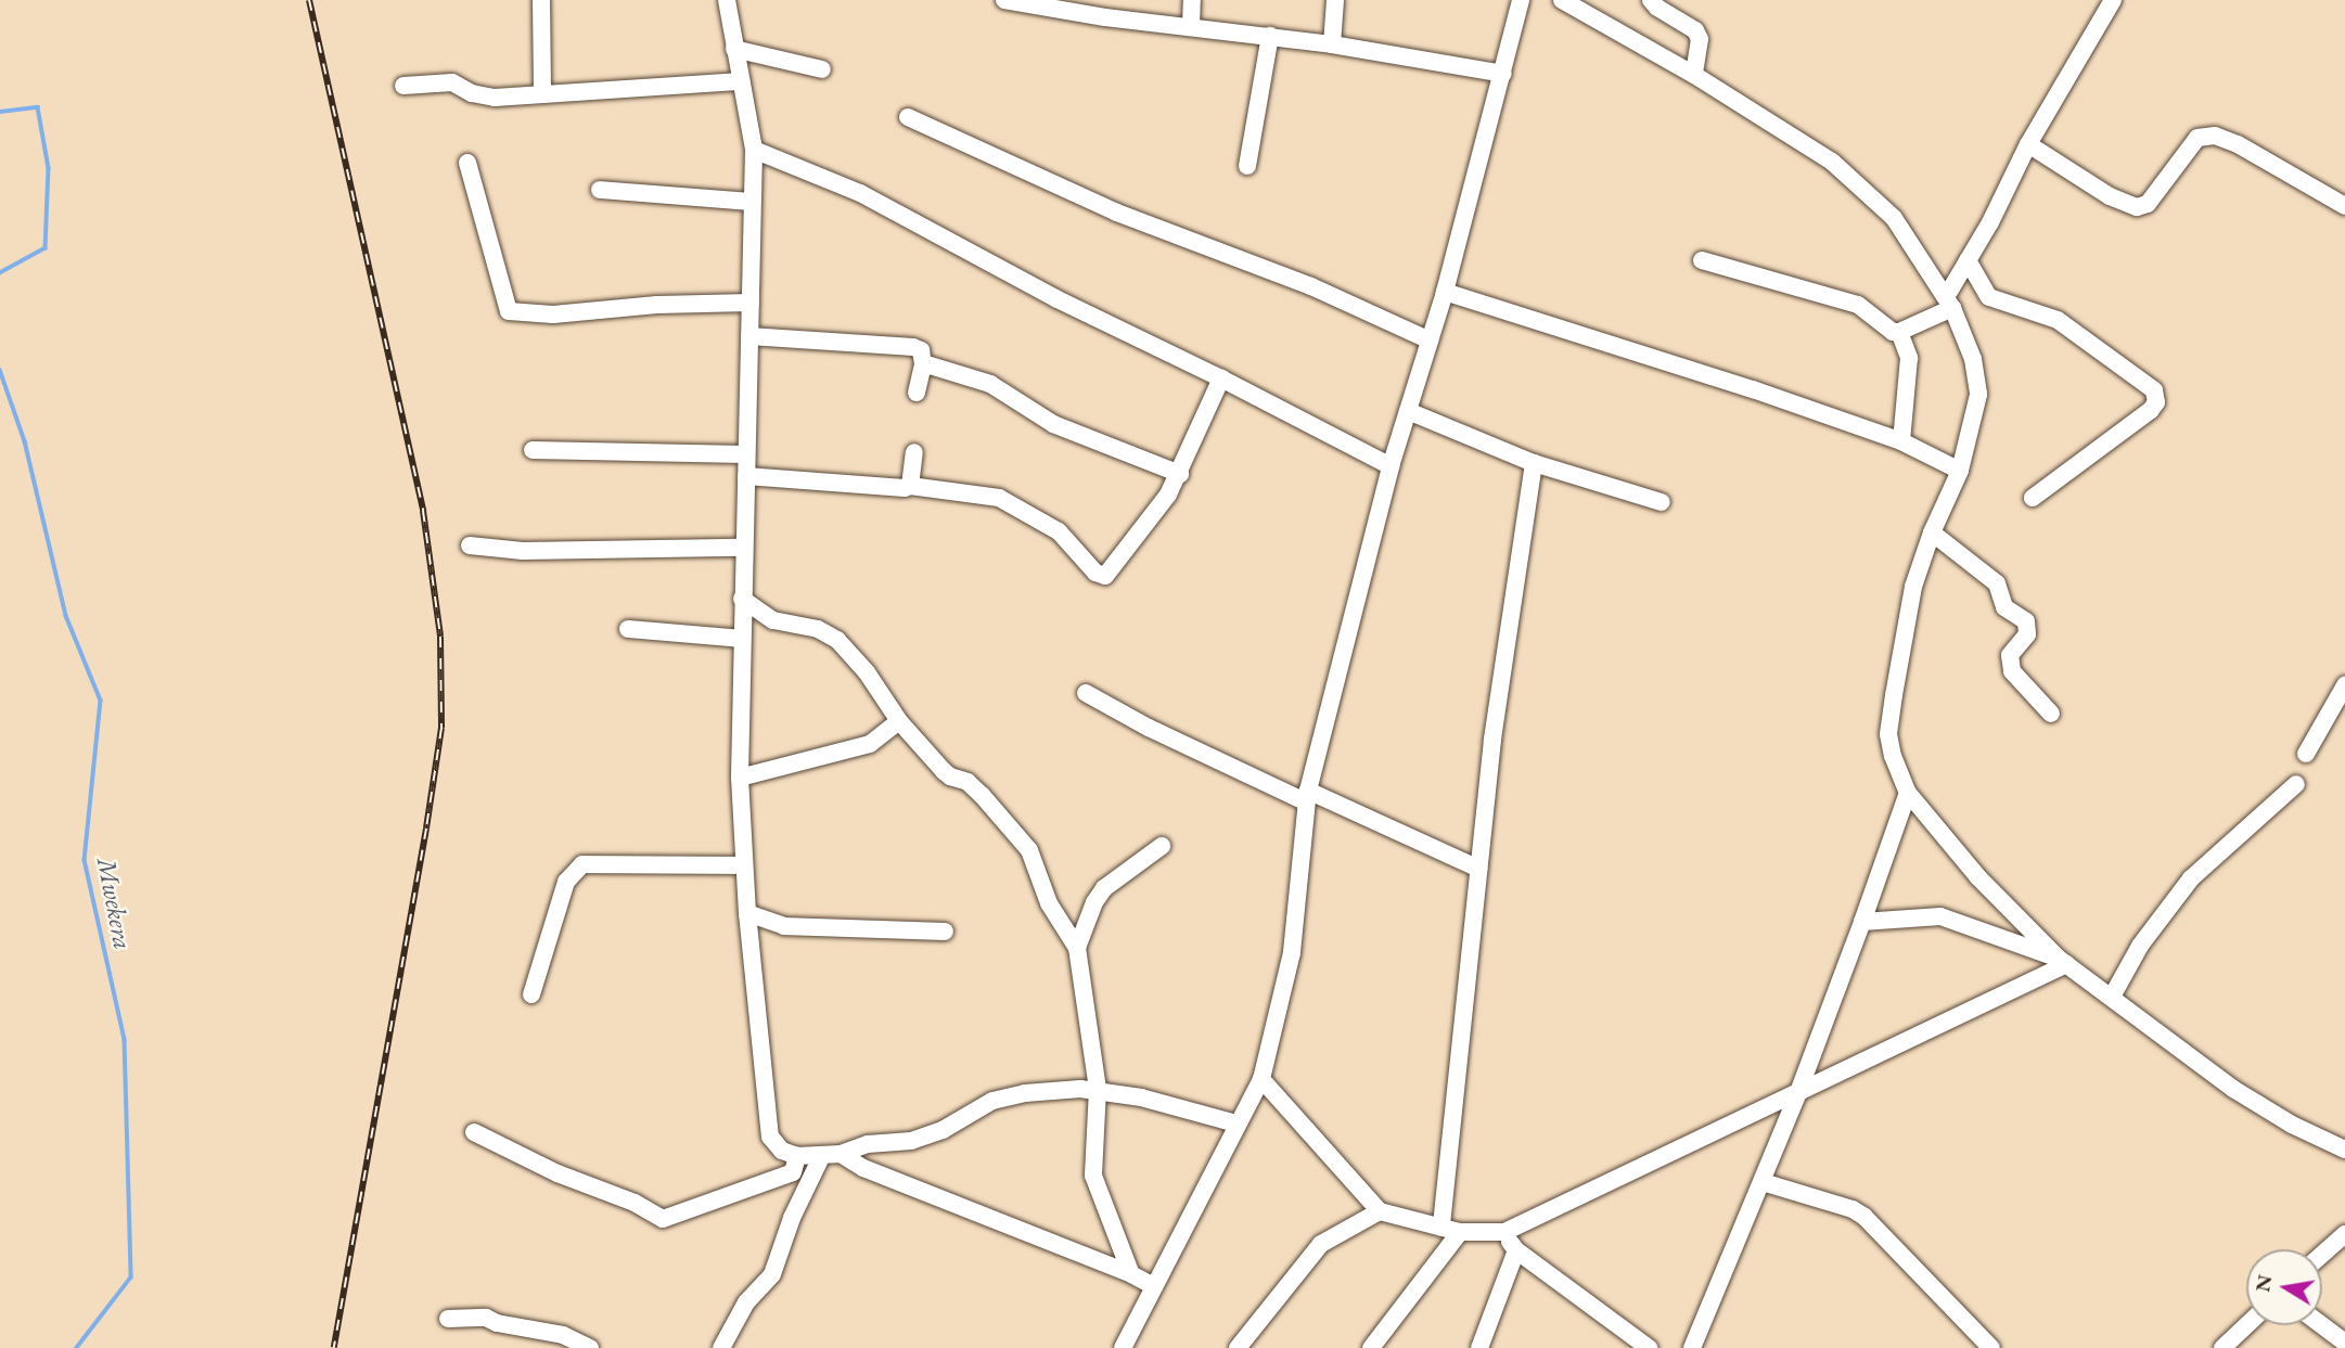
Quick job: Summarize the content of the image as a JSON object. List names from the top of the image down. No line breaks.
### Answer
{"water":["Mwekera"],"north":"left"}
